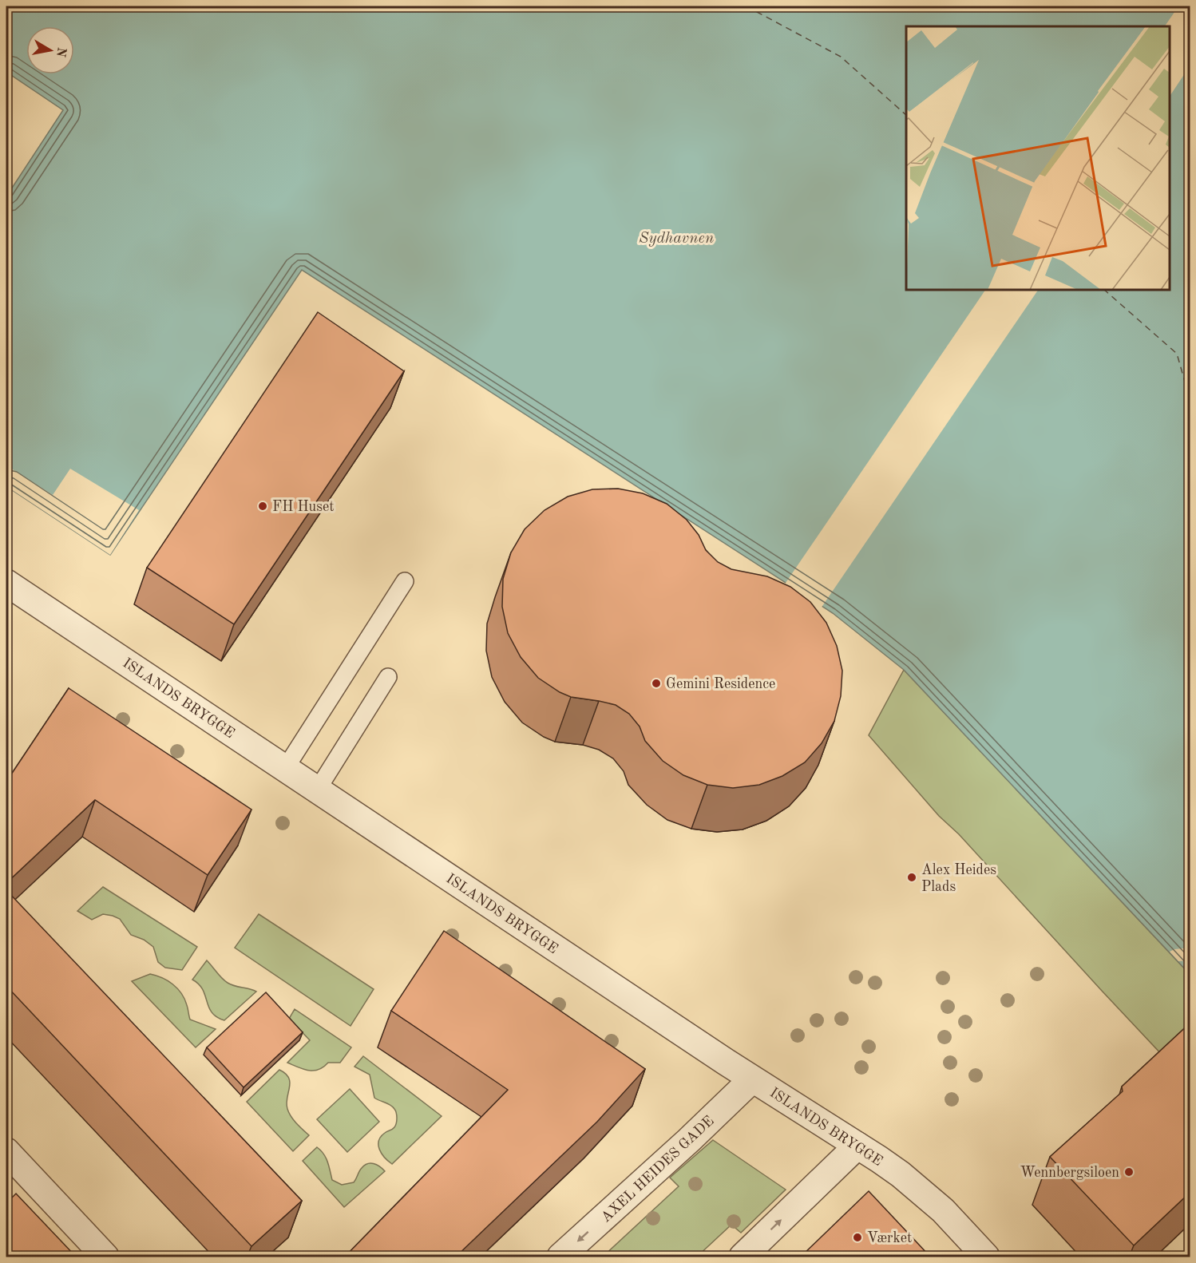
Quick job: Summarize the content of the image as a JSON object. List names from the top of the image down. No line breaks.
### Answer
{"streets":{"street":["ISLANDS BRYGGE","AXEL HEIDES GADE"]},"crossings":[["ISLANDS BRYGGE","AXEL HEIDES GADE"]],"water":["Sydhavnen"],"places":["FH Huset","Gemini Residence","Alex Heides Plads","Wennbergsiloen","Værket"],"north":"right"}
